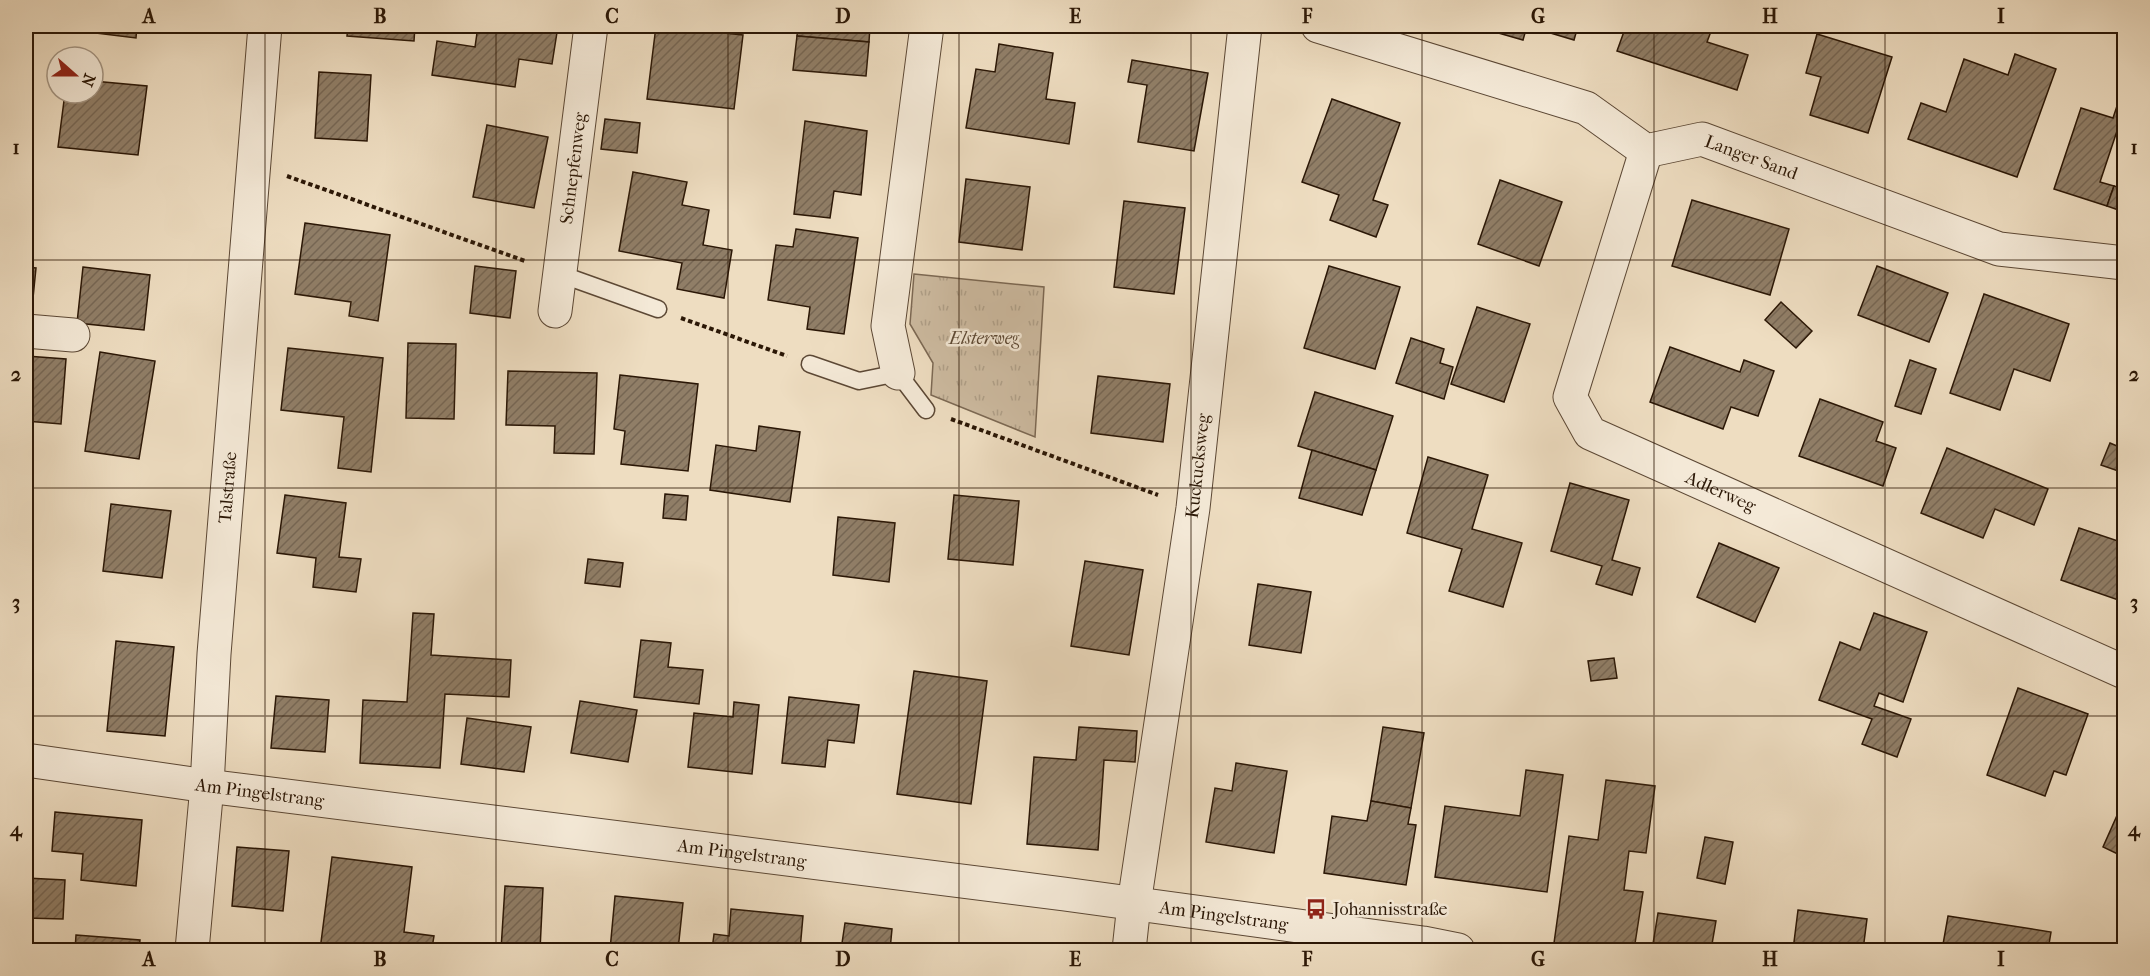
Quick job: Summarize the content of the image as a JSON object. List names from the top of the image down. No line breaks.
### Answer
{"streets":{"street":["Langer Sand","Schnepfenweg","Kuckucksweg","Talstraße","Adlerweg","Am Pingelstrang"]},"crossings":[["Langer Sand","Adlerweg"],["Kuckucksweg","Am Pingelstrang"],["Talstraße","Am Pingelstrang"]],"parks":["Elsterweg"],"places":{"bus stop":["Johannisstraße"]},"north":"right","grid":{"columns":["A","B","C","D","E","F","G","H","I"],"rows":["1","2","3","4"]}}
